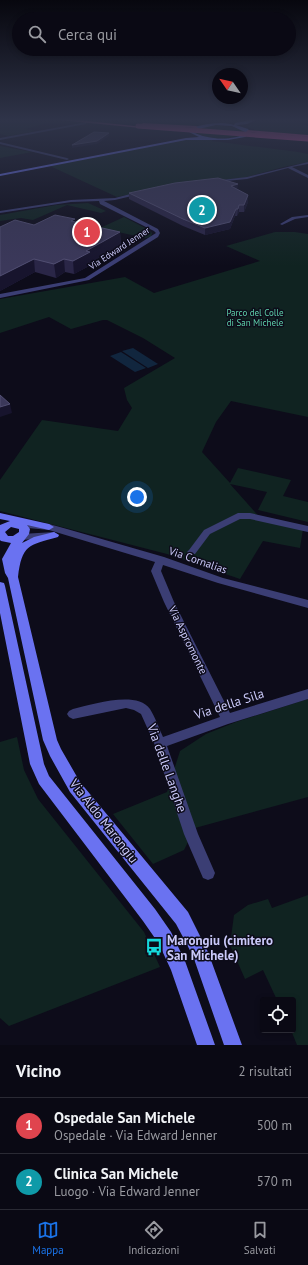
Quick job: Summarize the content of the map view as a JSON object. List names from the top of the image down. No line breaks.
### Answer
{"streets":{"street":["Via Edward Jenner","Via Cornalias","Via Aspromonte","Via della Sila","Via delle Langhe","Via Aldo Marongiu"]},"crossings":[["Via Cornalias","Via Aspromonte"],["Via Cornalias","Via Aldo Marongiu"],["Via Aspromonte","Via della Sila"],["Via della Sila","Via delle Langhe"]],"parks":["Parco del Colle di San Michele"],"places":{"bus stop":["Marongiu (cimitero San Michele)"]},"north":"top left","page":{"search":"Cerca qui","pins":["2","1"],"heading":["Vicino","2 risultati"],"list":[{"mark":"1","name":"Ospedale San Michele","note":"Ospedale · Via Edward Jenner","value":"500 m"},{"mark":"2","name":"Clinica San Michele","note":"Luogo · Via Edward Jenner","value":"570 m"}],"nav":["Mappa","Indicazioni","Salvati"]}}
